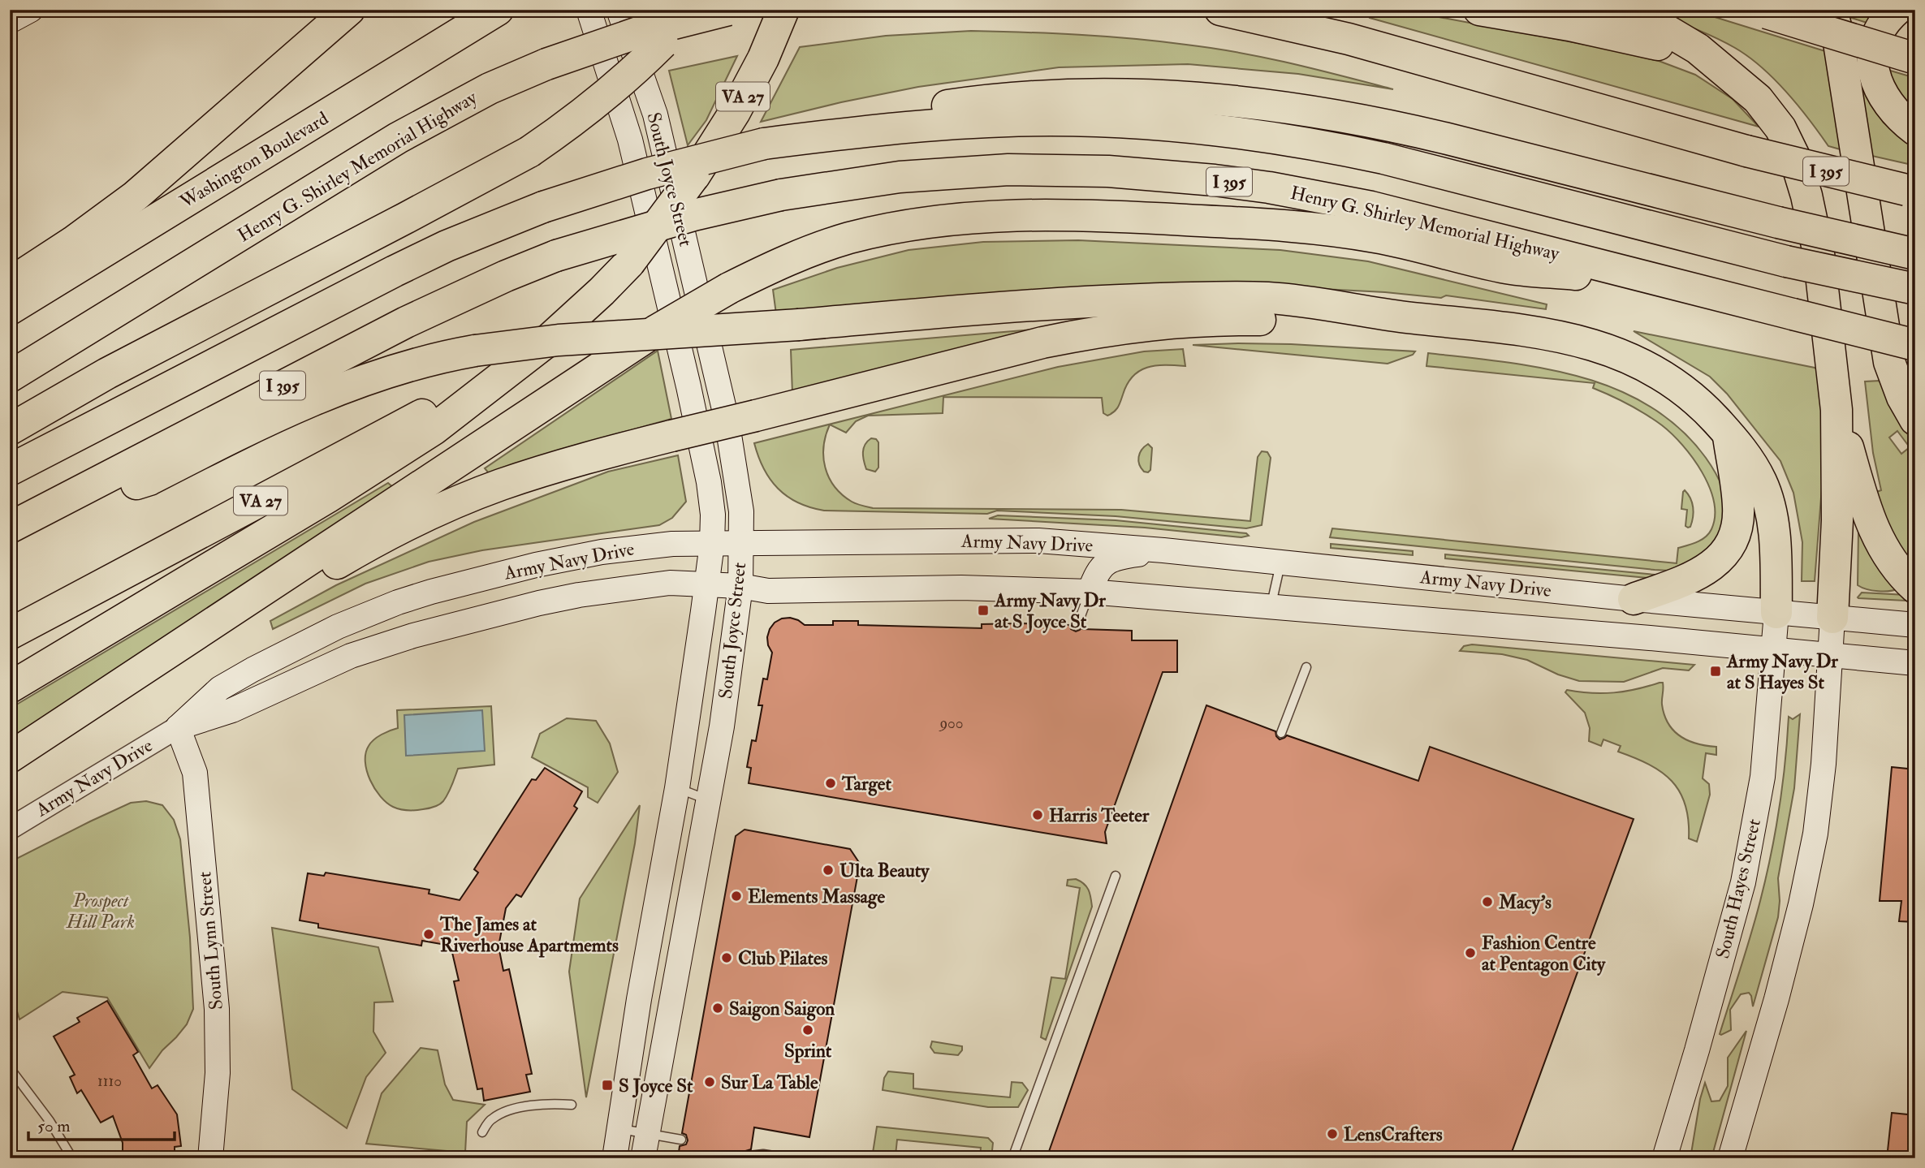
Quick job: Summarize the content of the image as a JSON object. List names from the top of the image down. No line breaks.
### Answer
{"streets":{"highway":["VA 27","Washington Boulevard","Henry G. Shirley Memorial Highway","I 395"],"main road":["South Joyce Street","Army Navy Drive","South Hayes Street","South Lynn Street"]},"crossings":[["South Joyce Street","Army Navy Drive"],["Army Navy Drive","South Hayes Street"],["Army Navy Drive","South Lynn Street"]],"parks":["Prospect Hill Park"],"places":{"transit":["Army Navy Dr at S Joyce St","Army Navy Dr at S Hayes St","S Joyce St"],"other":["Target","Harris Teeter","Ulta Beauty","Elements Massage","Macy's","The James at Riverhouse Apartmemts","Fashion Centre at Pentagon City","Club Pilates","Saigon Saigon","Sprint","Sur La Table","LensCrafters"]},"house_numbers":["900","1110"],"scale_bar":"50 m"}
